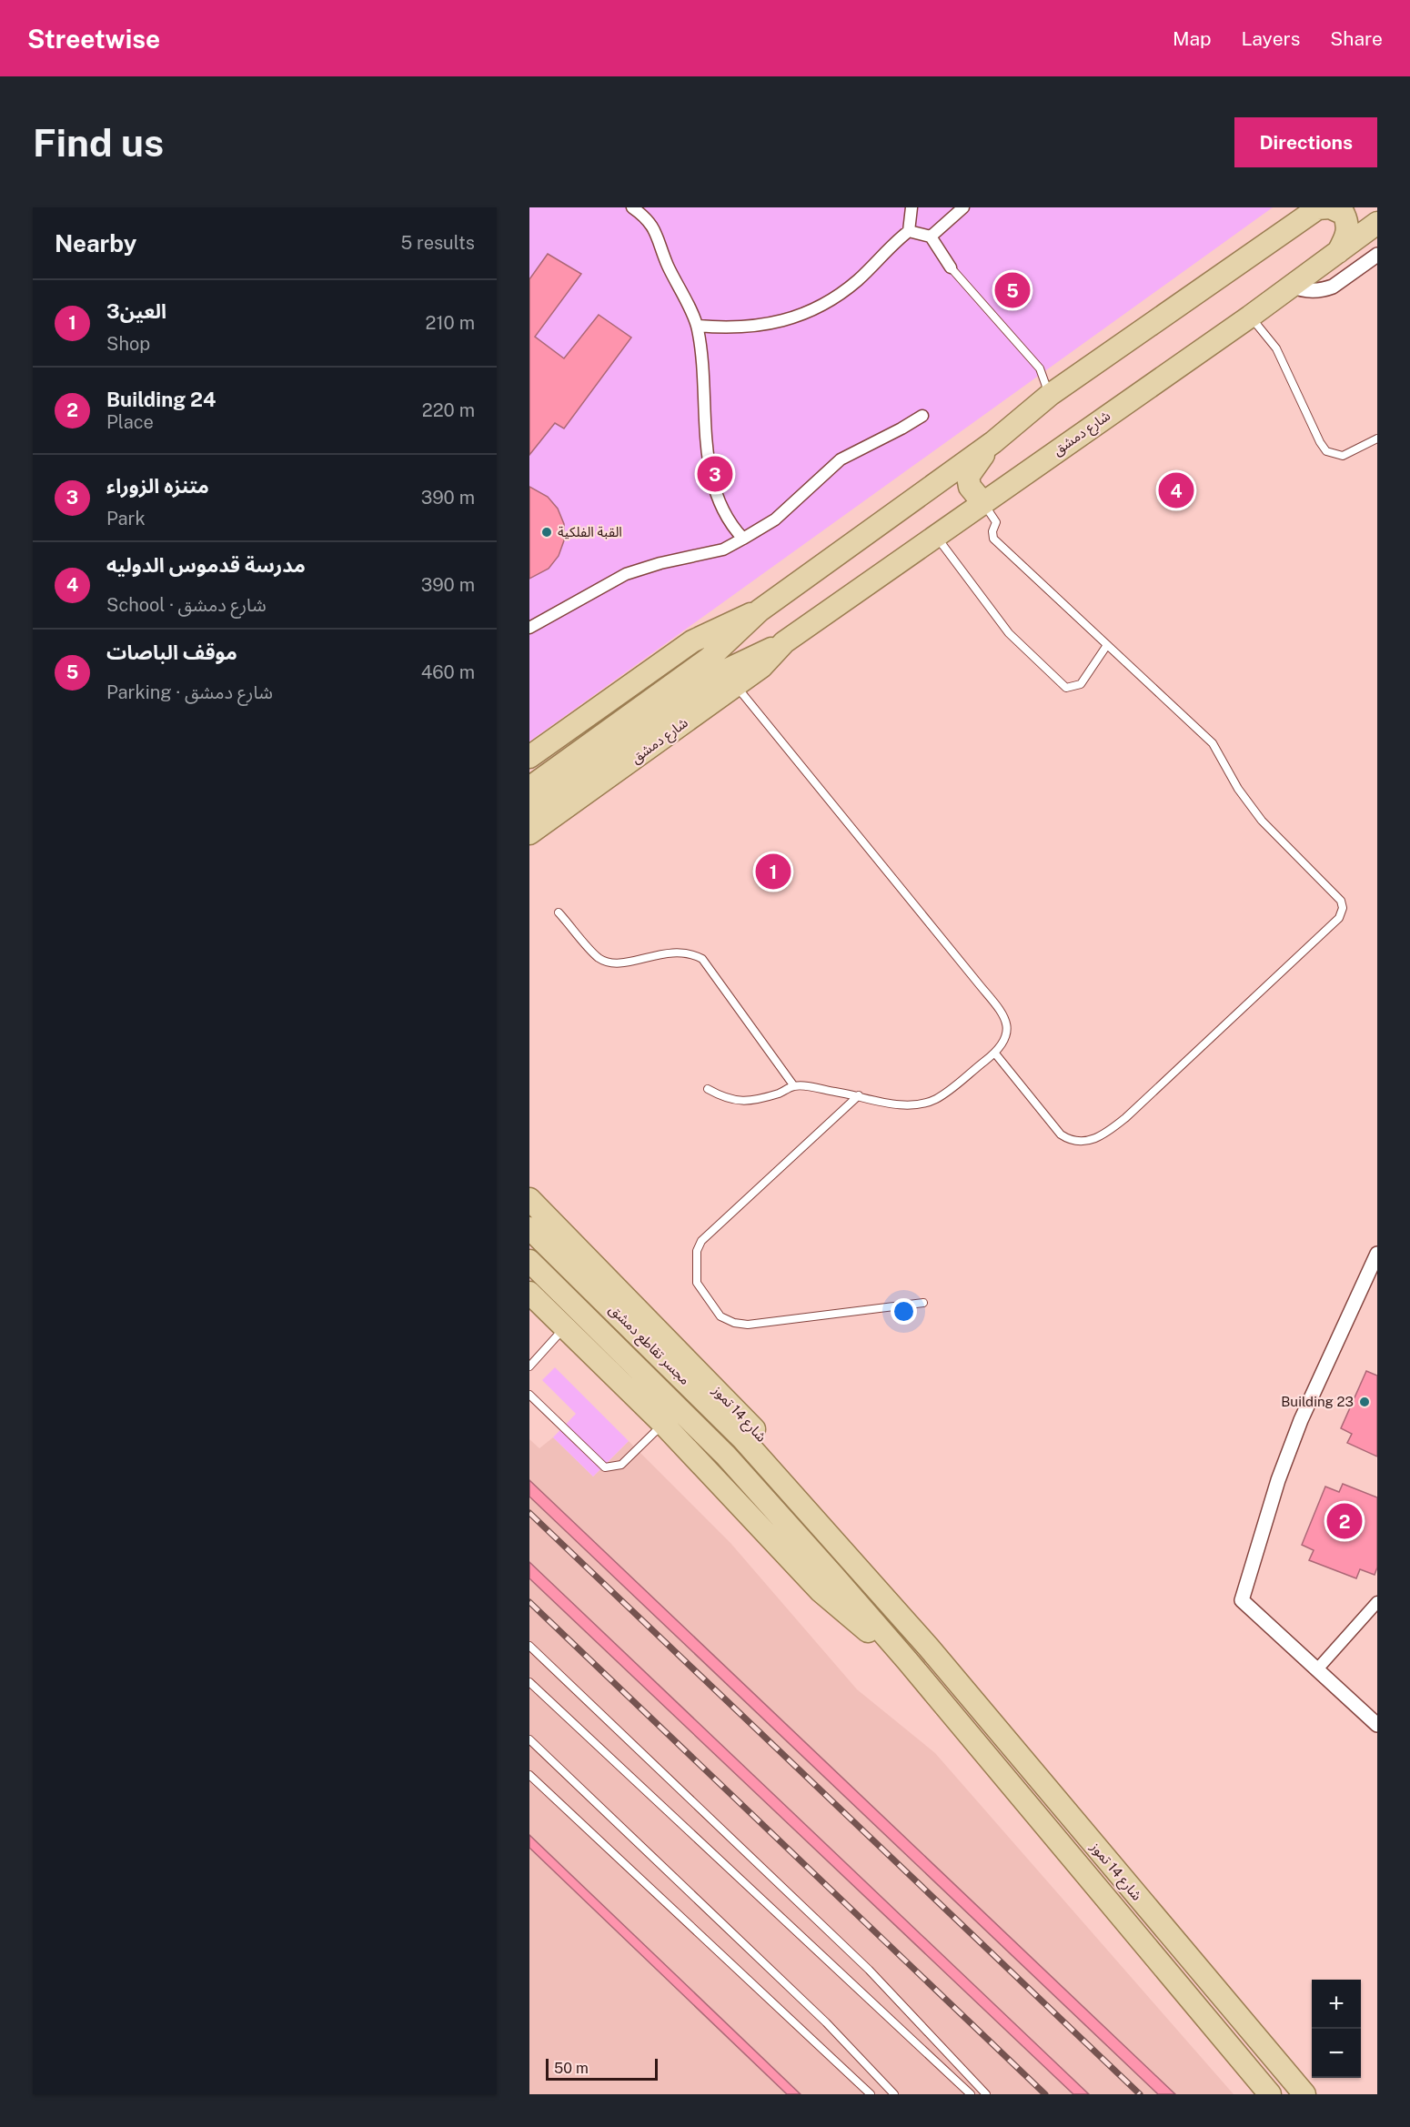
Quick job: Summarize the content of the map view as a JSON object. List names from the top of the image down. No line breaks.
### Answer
{"streets":{"main road":["شارع دمشق","مجسر تقاطع دمشق","شارع 14 تموز"]},"crossings":[["مجسر تقاطع دمشق","شارع 14 تموز"]],"places":["القبة الفلكية","Building 23"],"scale_bar":"50 m","page":{"header":"Streetwise","nav":["Map","Layers","Share"],"buttons":"Directions","title":"Find us","heading":["Nearby","5 results"],"pins":["5","3","4","1","2"],"list":[{"mark":"1","name":"العين3","note":"Shop","value":"210 m"},{"mark":"2","name":"Building 24","note":"Place","value":"220 m"},{"mark":"3","name":"متنزه الزوراء","note":"Park","value":"390 m"},{"mark":"4","name":"مدرسة قدموس الدوليه","note":"School · شارع دمشق","value":"390 m"},{"mark":"5","name":"موقف الباصات","note":"Parking · شارع دمشق","value":"460 m"}],"map_buttons":["+","−"],"scale":"50 m"}}
